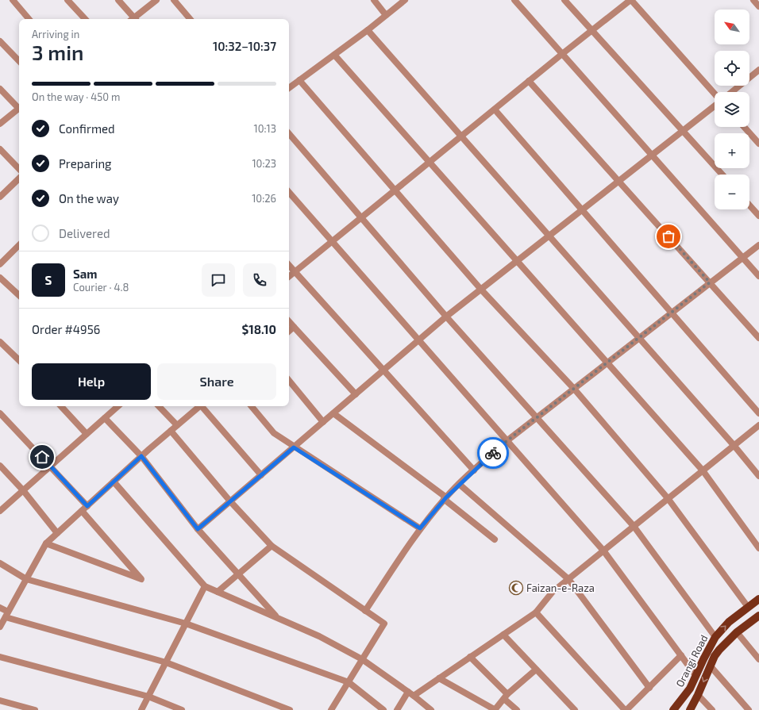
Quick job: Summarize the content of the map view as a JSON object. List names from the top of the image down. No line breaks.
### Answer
{"streets":{"main road":["Orangi Road"]},"places":{"mosque":["Faizan-e-Raza"]},"north":"top left","page":{"map_buttons":["+","−"],"heading":["3 min","Arriving in","10:32–10:37"],"panel":["Sam","Courier · 4.8","Order #4956","$18.10"],"bar":"On the way · 450 m","list":[["Confirmed","10:13"],["Preparing","10:23"],["On the way","10:26"],"Delivered"],"round":"S","buttons":["Help","Share"]}}
